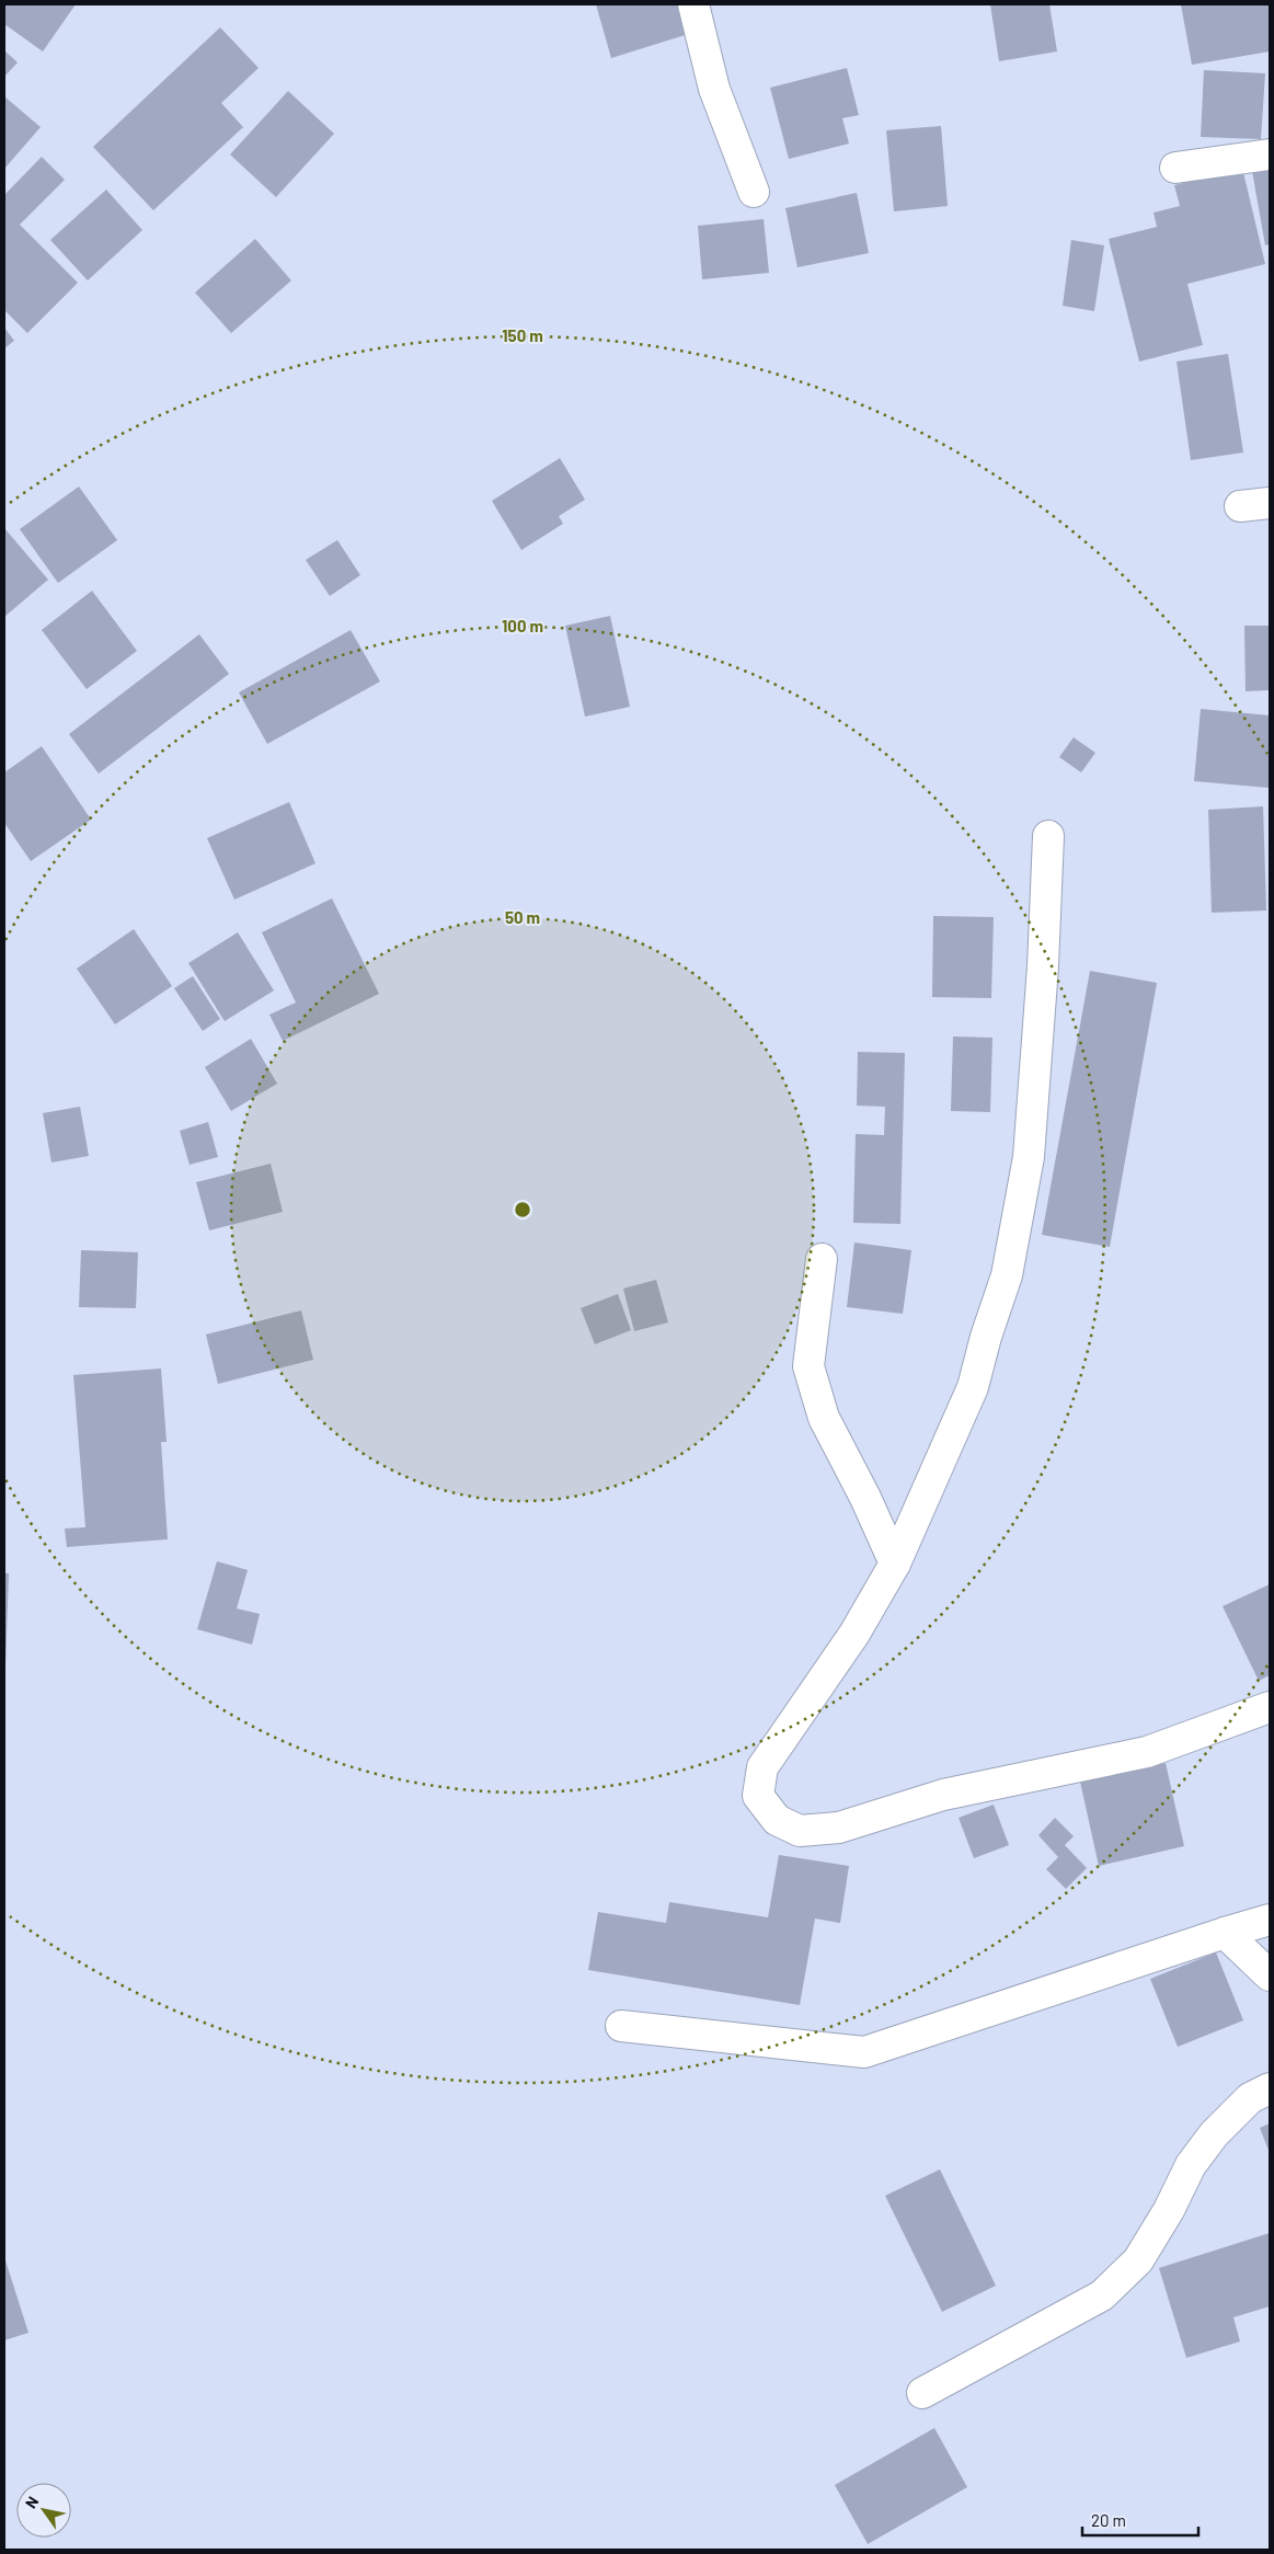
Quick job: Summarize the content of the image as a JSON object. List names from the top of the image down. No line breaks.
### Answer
{"scale_bar":"20 m","north":"top left","rings":["150 m","100 m","50 m"]}
